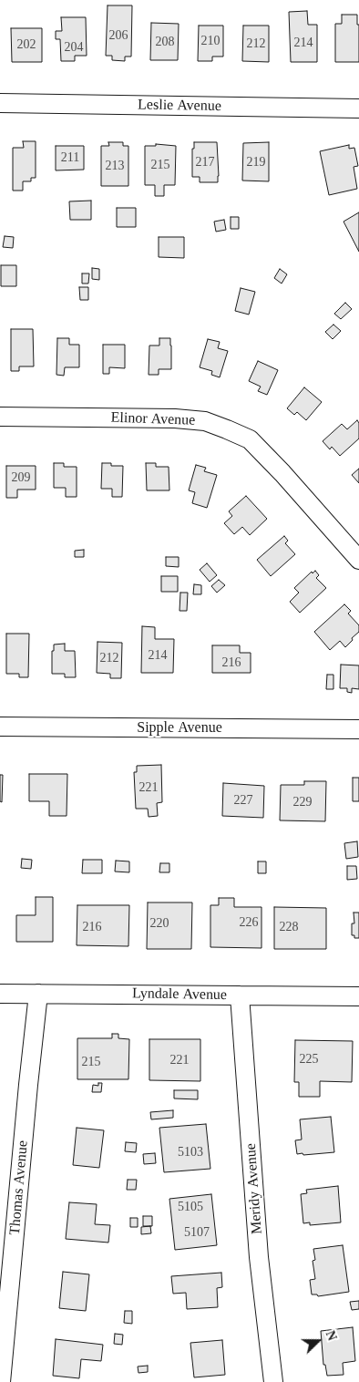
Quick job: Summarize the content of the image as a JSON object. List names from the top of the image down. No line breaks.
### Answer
{"streets":{"street":["Leslie Avenue","Elinor Avenue","Sipple Avenue","Lyndale Avenue","Thomas Avenue","Meridy Avenue"]},"crossings":[["Lyndale Avenue","Thomas Avenue"],["Lyndale Avenue","Meridy Avenue"]],"house_numbers":["206","210","208","214","212","202","204","211","217","219","215","213","209","214","212","216","221","227","229","226","220","216","228","225","221","215","5103","5105","5107"],"north":"right"}
